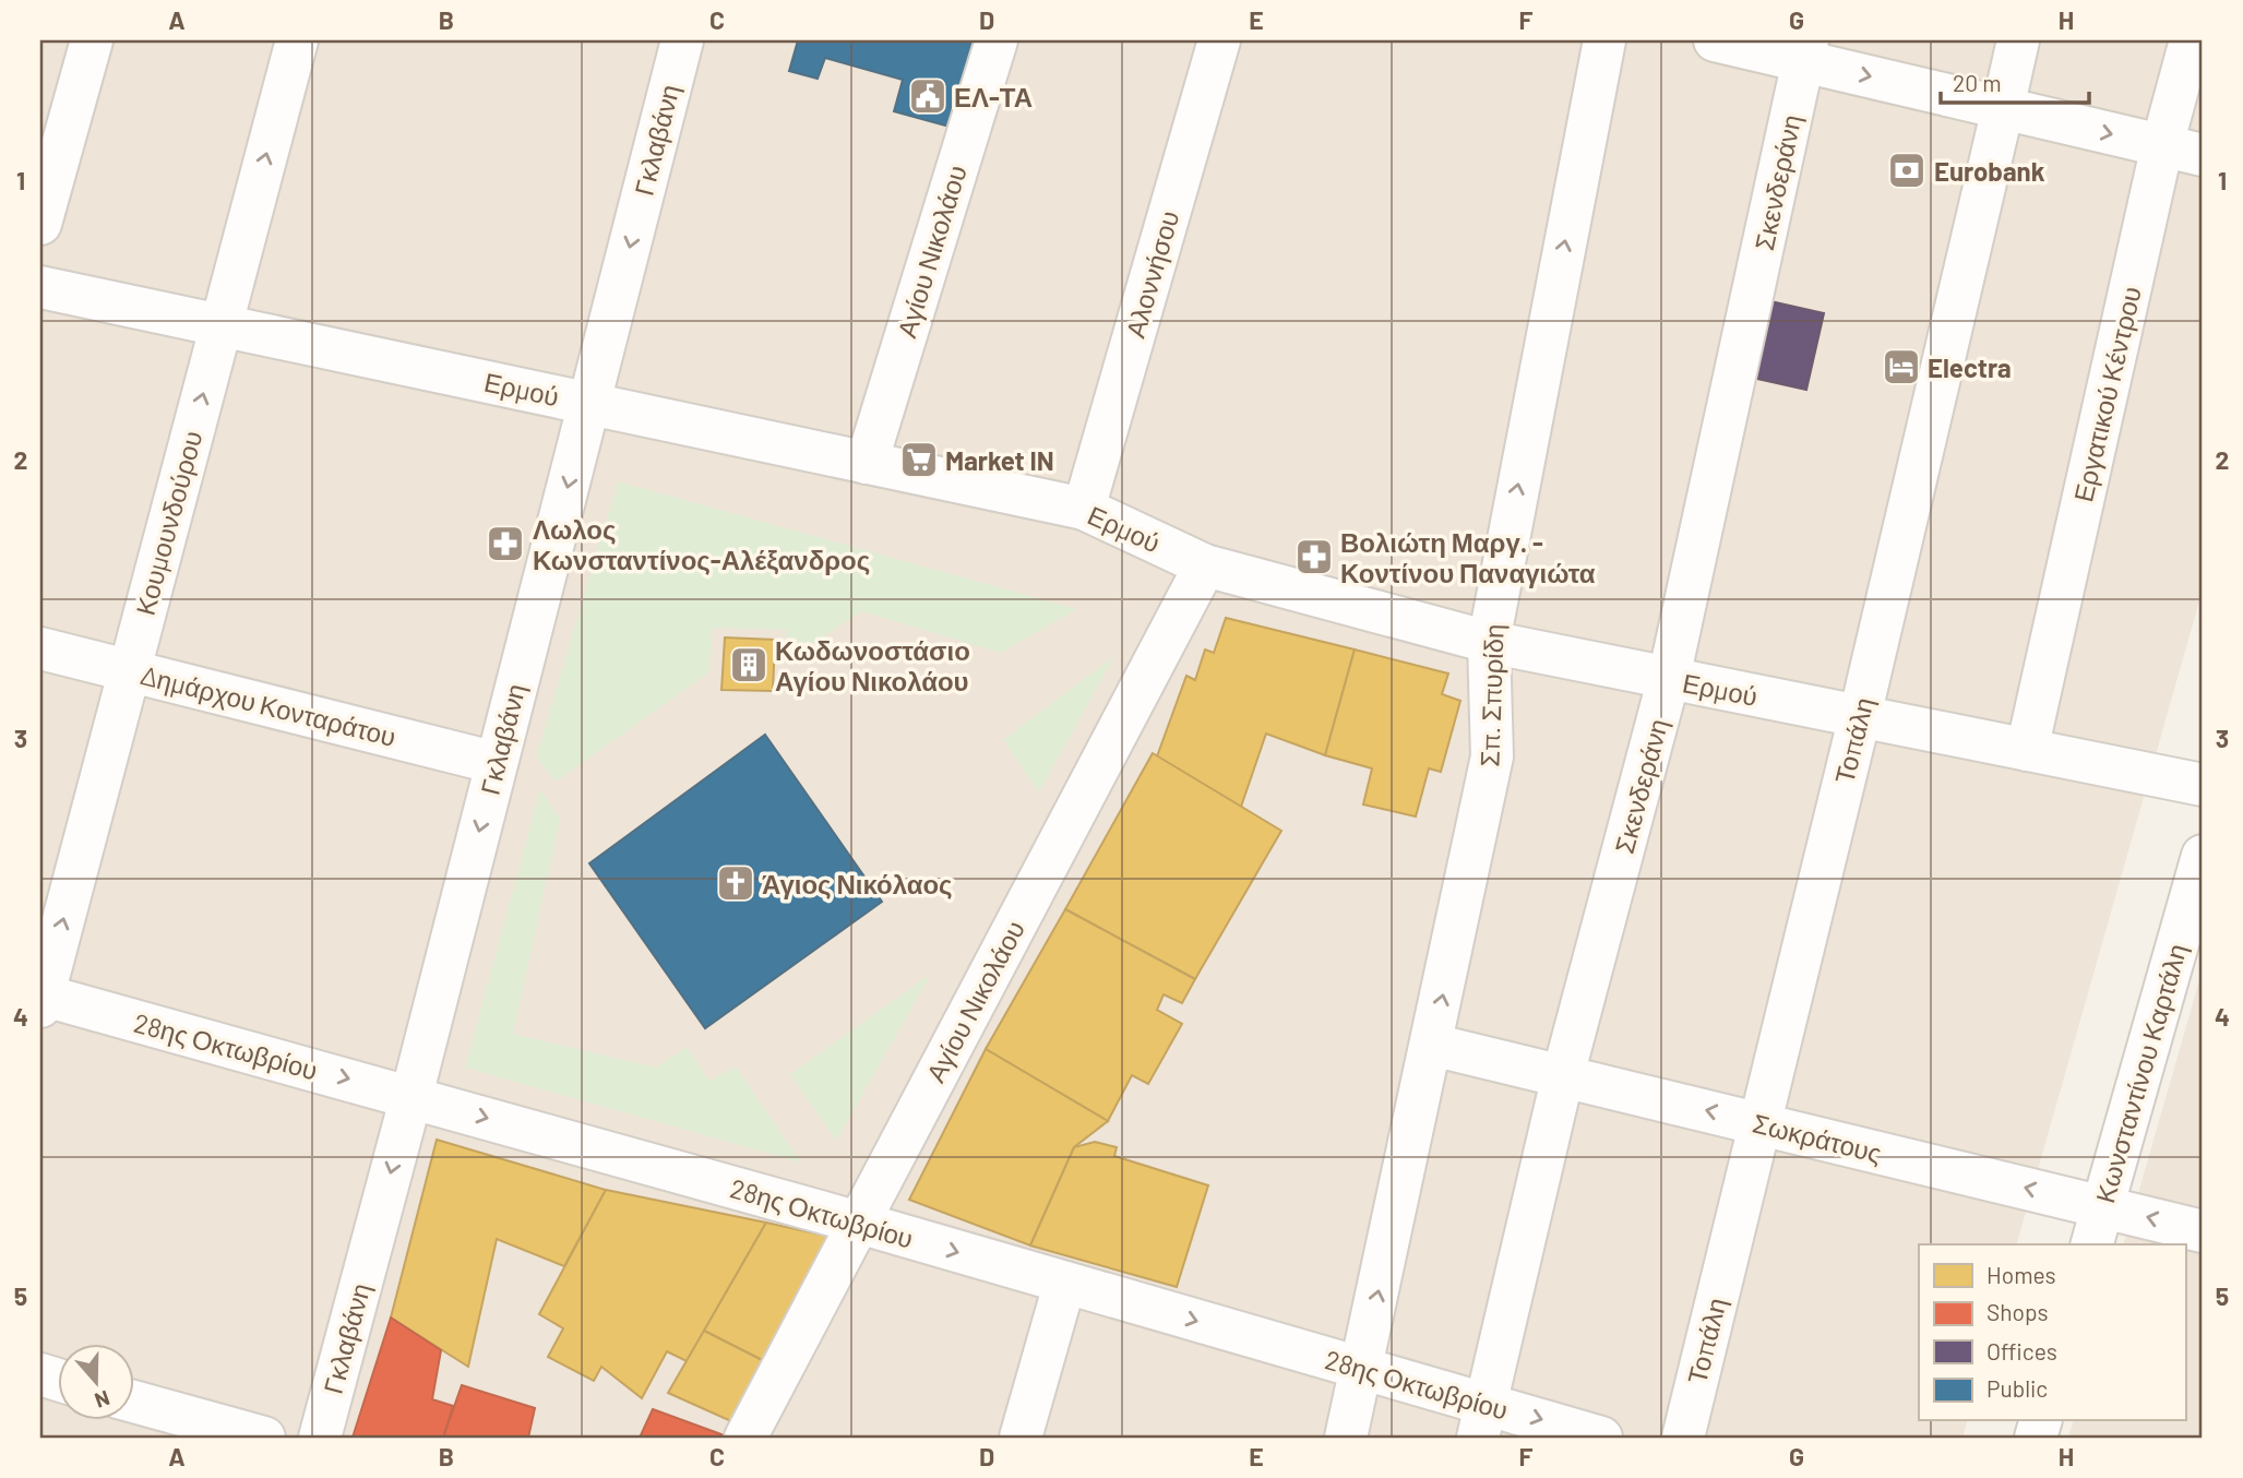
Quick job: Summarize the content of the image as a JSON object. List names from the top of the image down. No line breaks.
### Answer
{"streets":{"street":["Γκλαβάνη","Σκενδεράνη","Αγίου Νικολάου","Αλοννήσου","Ερμού","Εργατικού Κέντρου","Κουμουνδούρου","Σπ. Σπυρίδη","Δημάρχου Κονταράτου","Τοπάλη","28ης Οκτωβρίου","Κωνσταντίνου Καρτάλη","Σωκράτους"]},"crossings":[["Γκλαβάνη","Ερμού"],["Γκλαβάνη","Δημάρχου Κονταράτου"],["Γκλαβάνη","28ης Οκτωβρίου"],["Σκενδεράνη","Ερμού"],["Σκενδεράνη","28ης Οκτωβρίου"],["Σκενδεράνη","Σωκράτους"],["Αγίου Νικολάου","Ερμού"],["Αγίου Νικολάου","28ης Οκτωβρίου"],["Αλοννήσου","Ερμού"],["Ερμού","Εργατικού Κέντρου"],["Ερμού","Κουμουνδούρου"],["Ερμού","Σπ. Σπυρίδη"],["Ερμού","Τοπάλη"],["Κουμουνδούρου","Δημάρχου Κονταράτου"],["Κουμουνδούρου","28ης Οκτωβρίου"],["Σπ. Σπυρίδη","28ης Οκτωβρίου"],["Σπ. Σπυρίδη","Σωκράτους"],["Τοπάλη","Σωκράτους"],["Κωνσταντίνου Καρτάλη","Σωκράτους"]],"one_way":["Γκλαβάνη","Κουμουνδούρου","Σπ. Σπυρίδη","28ης Οκτωβρίου","Σωκράτους"],"places":{"public building":["ΕΛ-ΤΑ"],"bank":["Eurobank"],"hotel":["Electra"],"supermarket":["Market IN"],"pharmacy":["Λωλος Κωνσταντίνος-Αλέξανδρος","Βολιώτη Μαργ. - Κοντίνου Παναγιώτα"],"building":["Κωδωνοστάσιο Αγίου Νικολάου"],"church":["Άγιος Νικόλαος"]},"legend":["Homes","Shops","Offices","Public"],"scale_bar":"20 m","north":"bottom","grid":{"columns":["A","B","C","D","E","F","G","H"],"rows":["1","2","3","4","5"]}}
